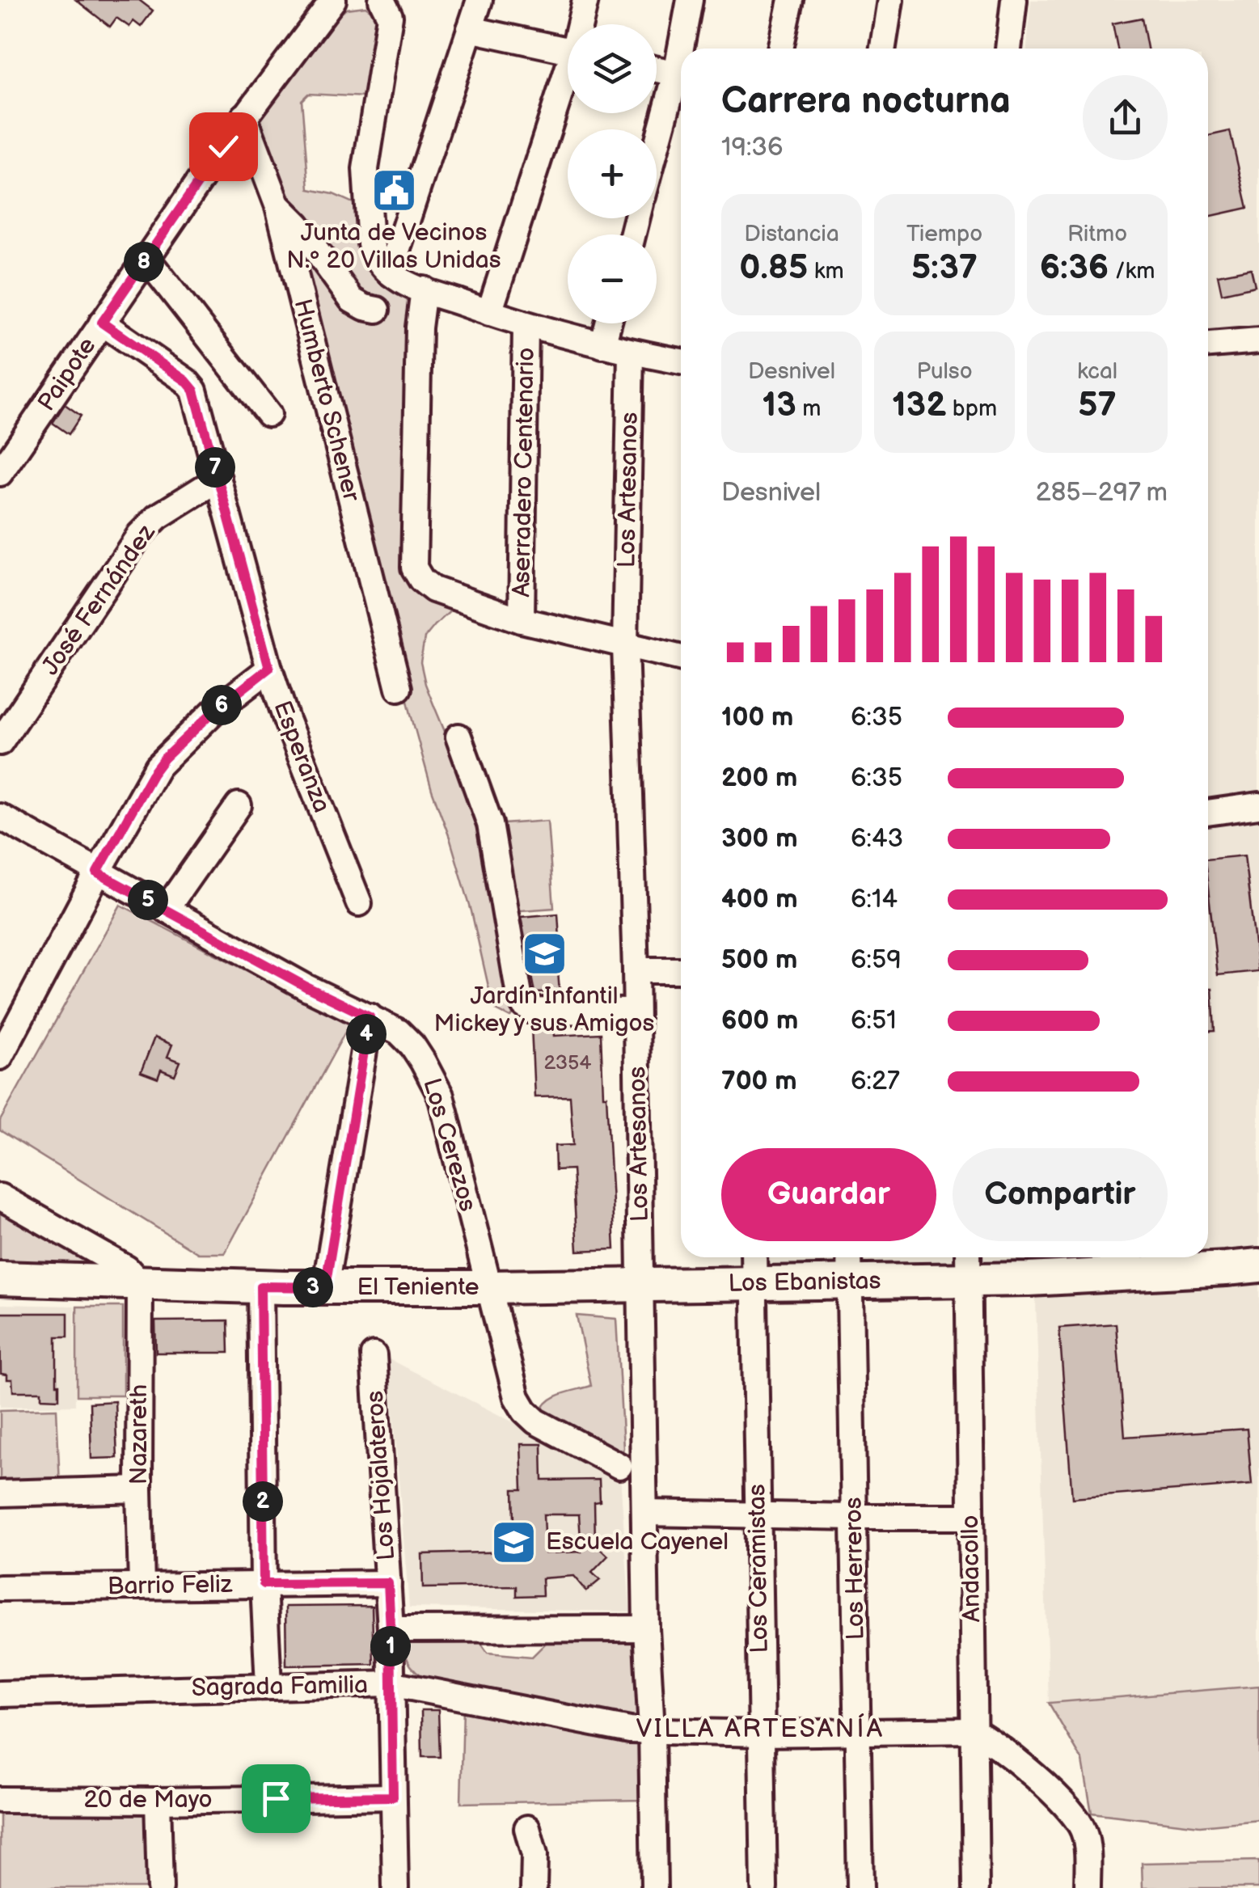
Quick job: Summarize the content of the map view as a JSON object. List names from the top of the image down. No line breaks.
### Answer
{"streets":{"main road":["Los Ebanistas","El Teniente"],"street":["Paipote","Humberto Schener","Aserradero Centenario","Los Artesanos","José Fernández","Esperanza","Los Cerezos","Nazareth","Los Hojalateros","Los Ceramistas","Los Herreros","Andacollo","Barrio Feliz","Sagrada Familia","20 de Mayo"]},"crossings":[["Paipote","Humberto Schener"],["Paipote","Esperanza"],["Los Artesanos","Los Ebanistas"],["Los Artesanos","El Teniente"],["Los Artesanos","Sagrada Familia"],["José Fernández","Esperanza"],["Los Cerezos","El Teniente"],["Los Ebanistas","El Teniente"],["Los Ebanistas","Los Ceramistas"],["Los Ebanistas","Los Herreros"],["Los Ebanistas","Andacollo"],["El Teniente","Nazareth"],["Nazareth","Barrio Feliz"],["Los Hojalateros","Barrio Feliz"],["Los Hojalateros","Sagrada Familia"],["Los Hojalateros","20 de Mayo"],["Los Ceramistas","Sagrada Familia"],["Los Herreros","Sagrada Familia"],["Andacollo","Sagrada Familia"]],"districts":["VILLA ARTESANÍA"],"places":{"public building":["Junta de Vecinos N.º 20 Villas Unidas"],"school or university":["Jardín Infantil Mickey y sus Amigos","Escuela Cayenel"]},"house_numbers":["2354"],"page":{"map_buttons":["+","−"],"heading":["Carrera nocturna","19:36"],"stats":[["Distancia","0.85 km"],["Tiempo","5:37"],["Ritmo","6:36 /km"],["Desnivel","13 m"],["Pulso","132 bpm"],["kcal","57"]],"pins":["8","7","6","5","4","3","2","1"],"chart":["Desnivel","285–297 m"],"list":[{"name":"100 m","note":"6:35"},{"name":"200 m","note":"6:35"},{"name":"300 m","note":"6:43"},{"name":"400 m","note":"6:14"},{"name":"500 m","note":"6:59"},{"name":"600 m","note":"6:51"},{"name":"700 m","note":"6:27"}],"buttons":["Guardar","Compartir"]}}
